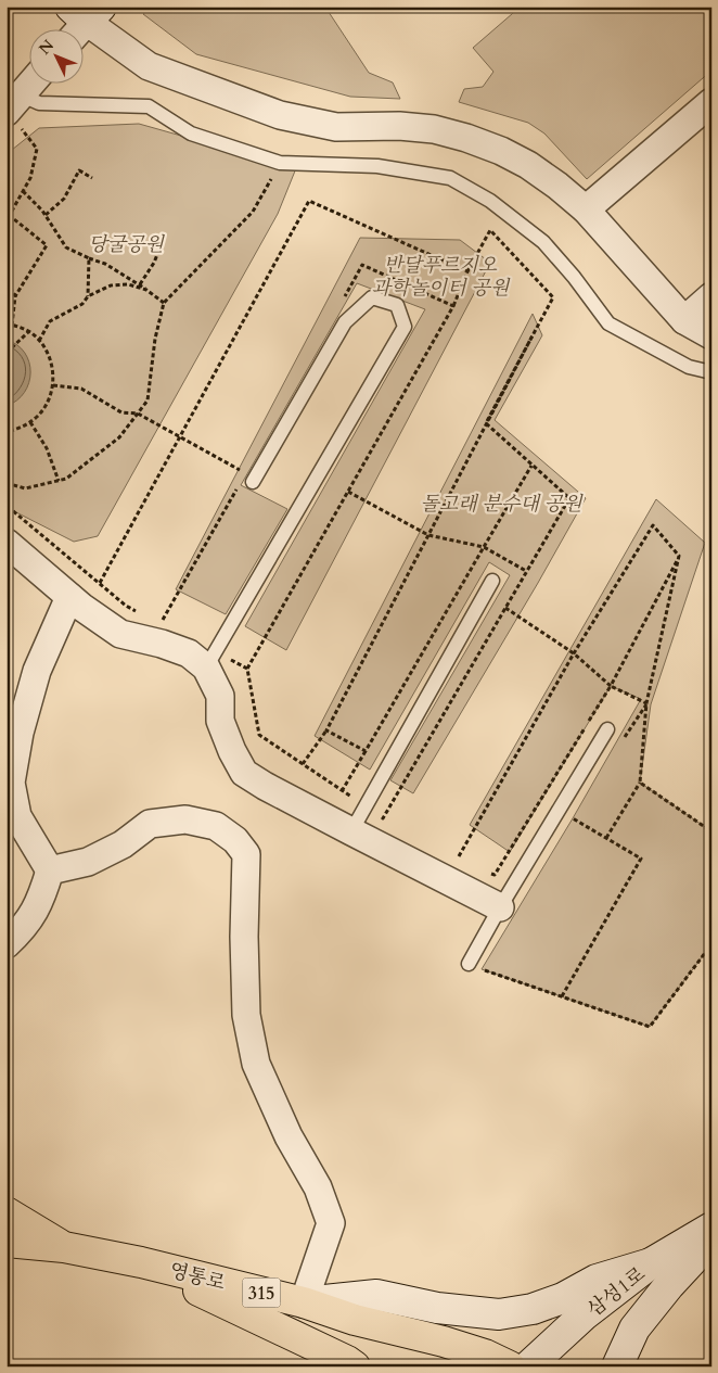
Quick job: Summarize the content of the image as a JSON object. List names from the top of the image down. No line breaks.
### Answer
{"streets":{"main road":["영통로","삼성1로","315"]},"crossings":[["영통로","315"]],"parks":["당굴공원","반달푸르지오 과학놀이터 공원","돌고래 분수대 공원"],"north":"top left"}
